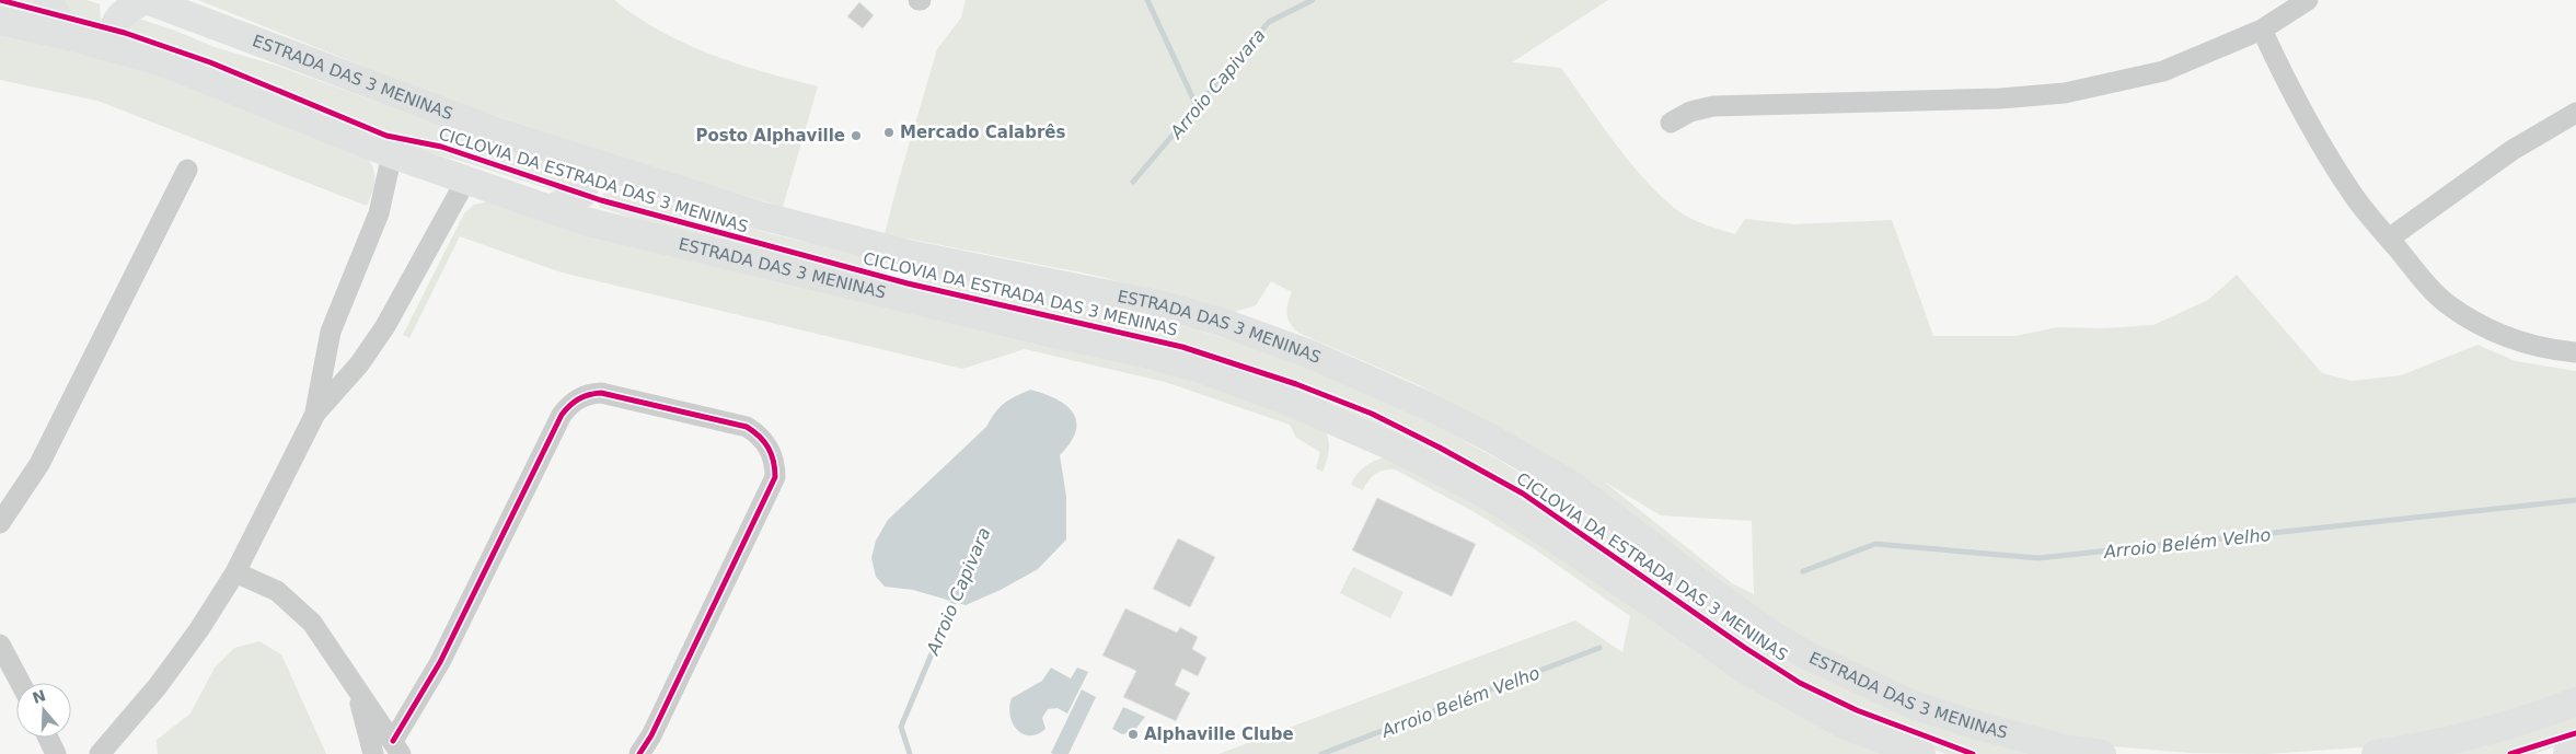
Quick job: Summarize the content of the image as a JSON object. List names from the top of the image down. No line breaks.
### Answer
{"streets":{"main road":["ESTRADA DAS 3 MENINAS"],"cycle path":["CICLOVIA DA ESTRADA DAS 3 MENINAS"]},"water":["Arroio Capivara","Arroio Belém Velho"],"places":["Mercado Calabrês","Posto Alphaville","Alphaville Clube"],"north":"top"}
